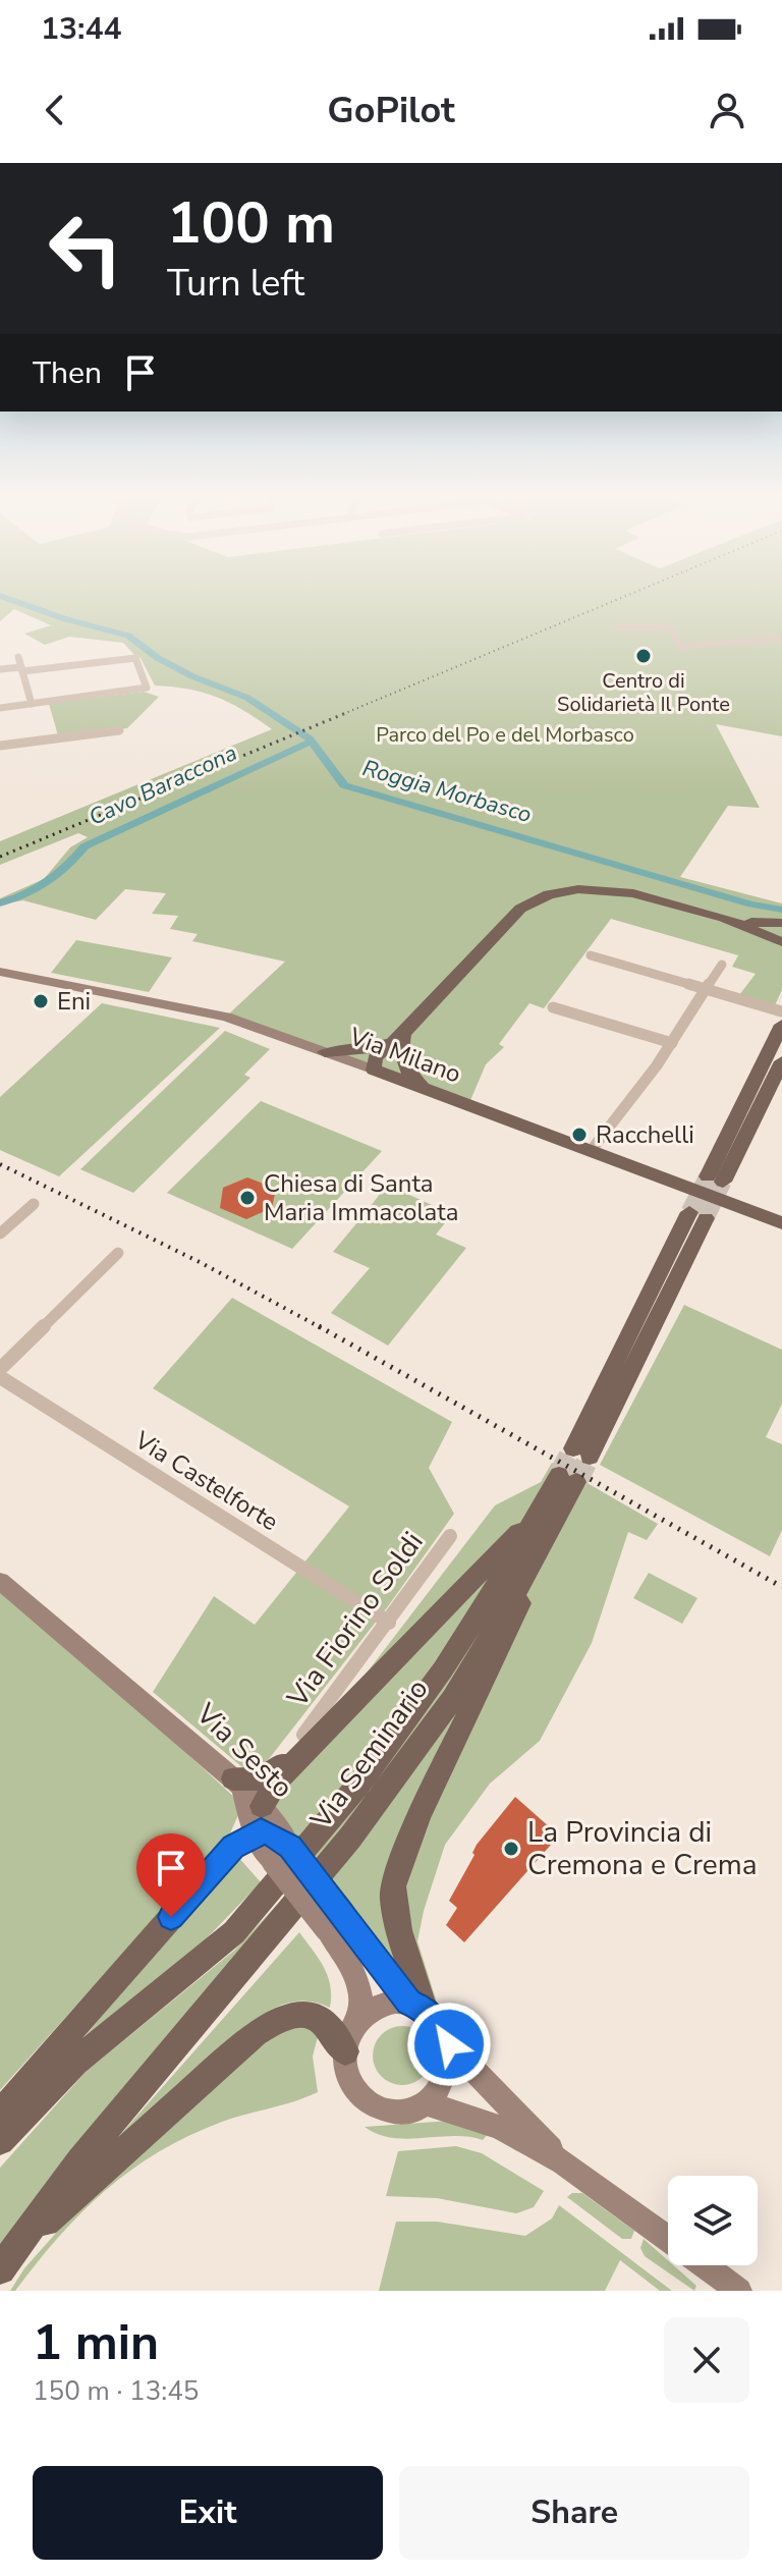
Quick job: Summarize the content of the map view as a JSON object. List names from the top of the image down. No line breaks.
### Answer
{"streets":{"main road":["Via Milano","Via Seminario"],"street":["Via Castelforte","Via Fiorino Soldi","Via Sesto"]},"crossings":[["Via Castelforte","Via Fiorino Soldi"]],"water":["Cavo Baraccona","Roggia Morbasco"],"parks":["Parco del Po e del Morbasco"],"places":["Centro di Solidarietà Il Ponte","Eni","Racchelli","Chiesa di Santa Maria Immacolata","La Provincia di Cremona e Crema"],"page":{"status":"13:44","header":"GoPilot","turn":["100 m","Turn left"],"then":"Then","heading":["1 min","150 m · 13:45"],"buttons":["Exit","Share"]}}
